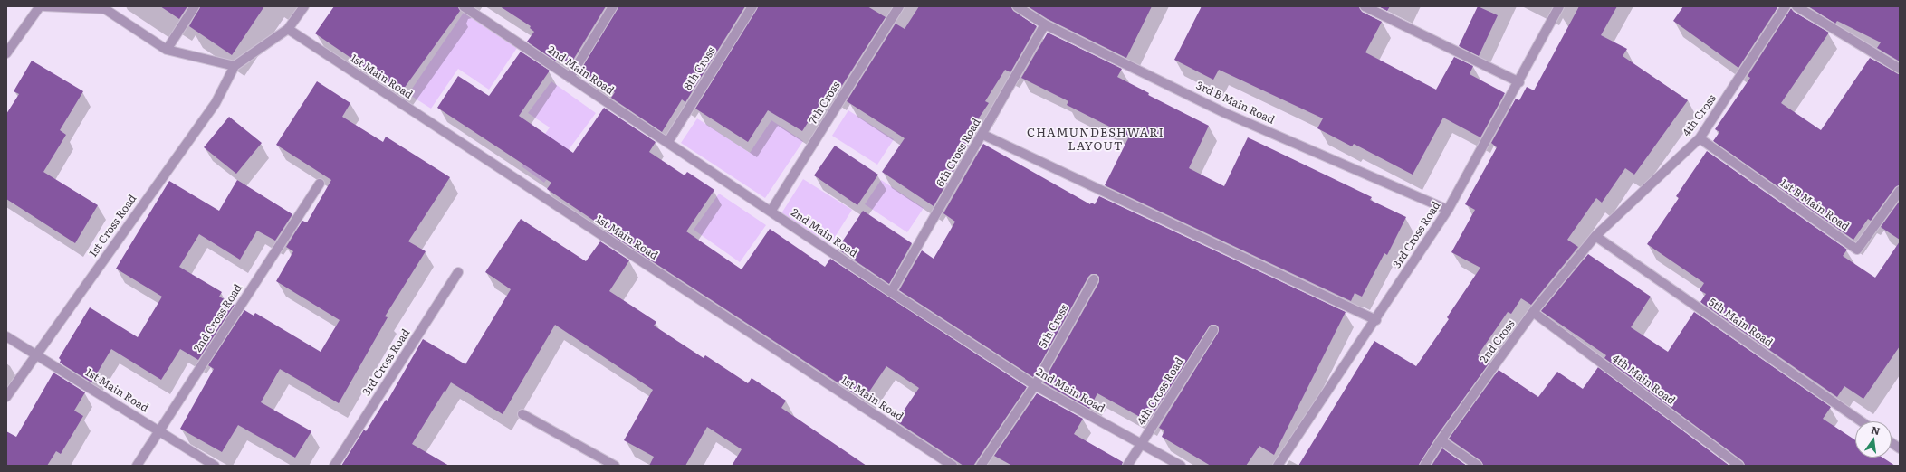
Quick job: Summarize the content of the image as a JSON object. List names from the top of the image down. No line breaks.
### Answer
{"streets":{"street":["8th Cross","2nd Main Road","1st Main Road","7th Cross","3rd B Main Road","4th Cross","6th Cross Road","1st B Main Road","1st Cross Road","3rd Cross Road","2nd Cross Road","5th Main Road","5th Cross","2nd Cross","4th Main Road","4th Cross Road"]},"crossings":[["8th Cross","2nd Main Road"],["2nd Main Road","7th Cross"],["2nd Main Road","6th Cross Road"],["2nd Main Road","5th Cross"],["2nd Main Road","4th Cross Road"],["1st Main Road","1st Cross Road"],["1st Main Road","2nd Cross Road"],["3rd B Main Road","6th Cross Road"],["3rd B Main Road","3rd Cross Road"],["4th Cross","1st B Main Road"],["4th Cross","5th Main Road"],["4th Cross","2nd Cross"],["5th Main Road","2nd Cross"],["2nd Cross","4th Main Road"]],"districts":["CHAMUNDESHWARI LAYOUT"],"north":"top"}
